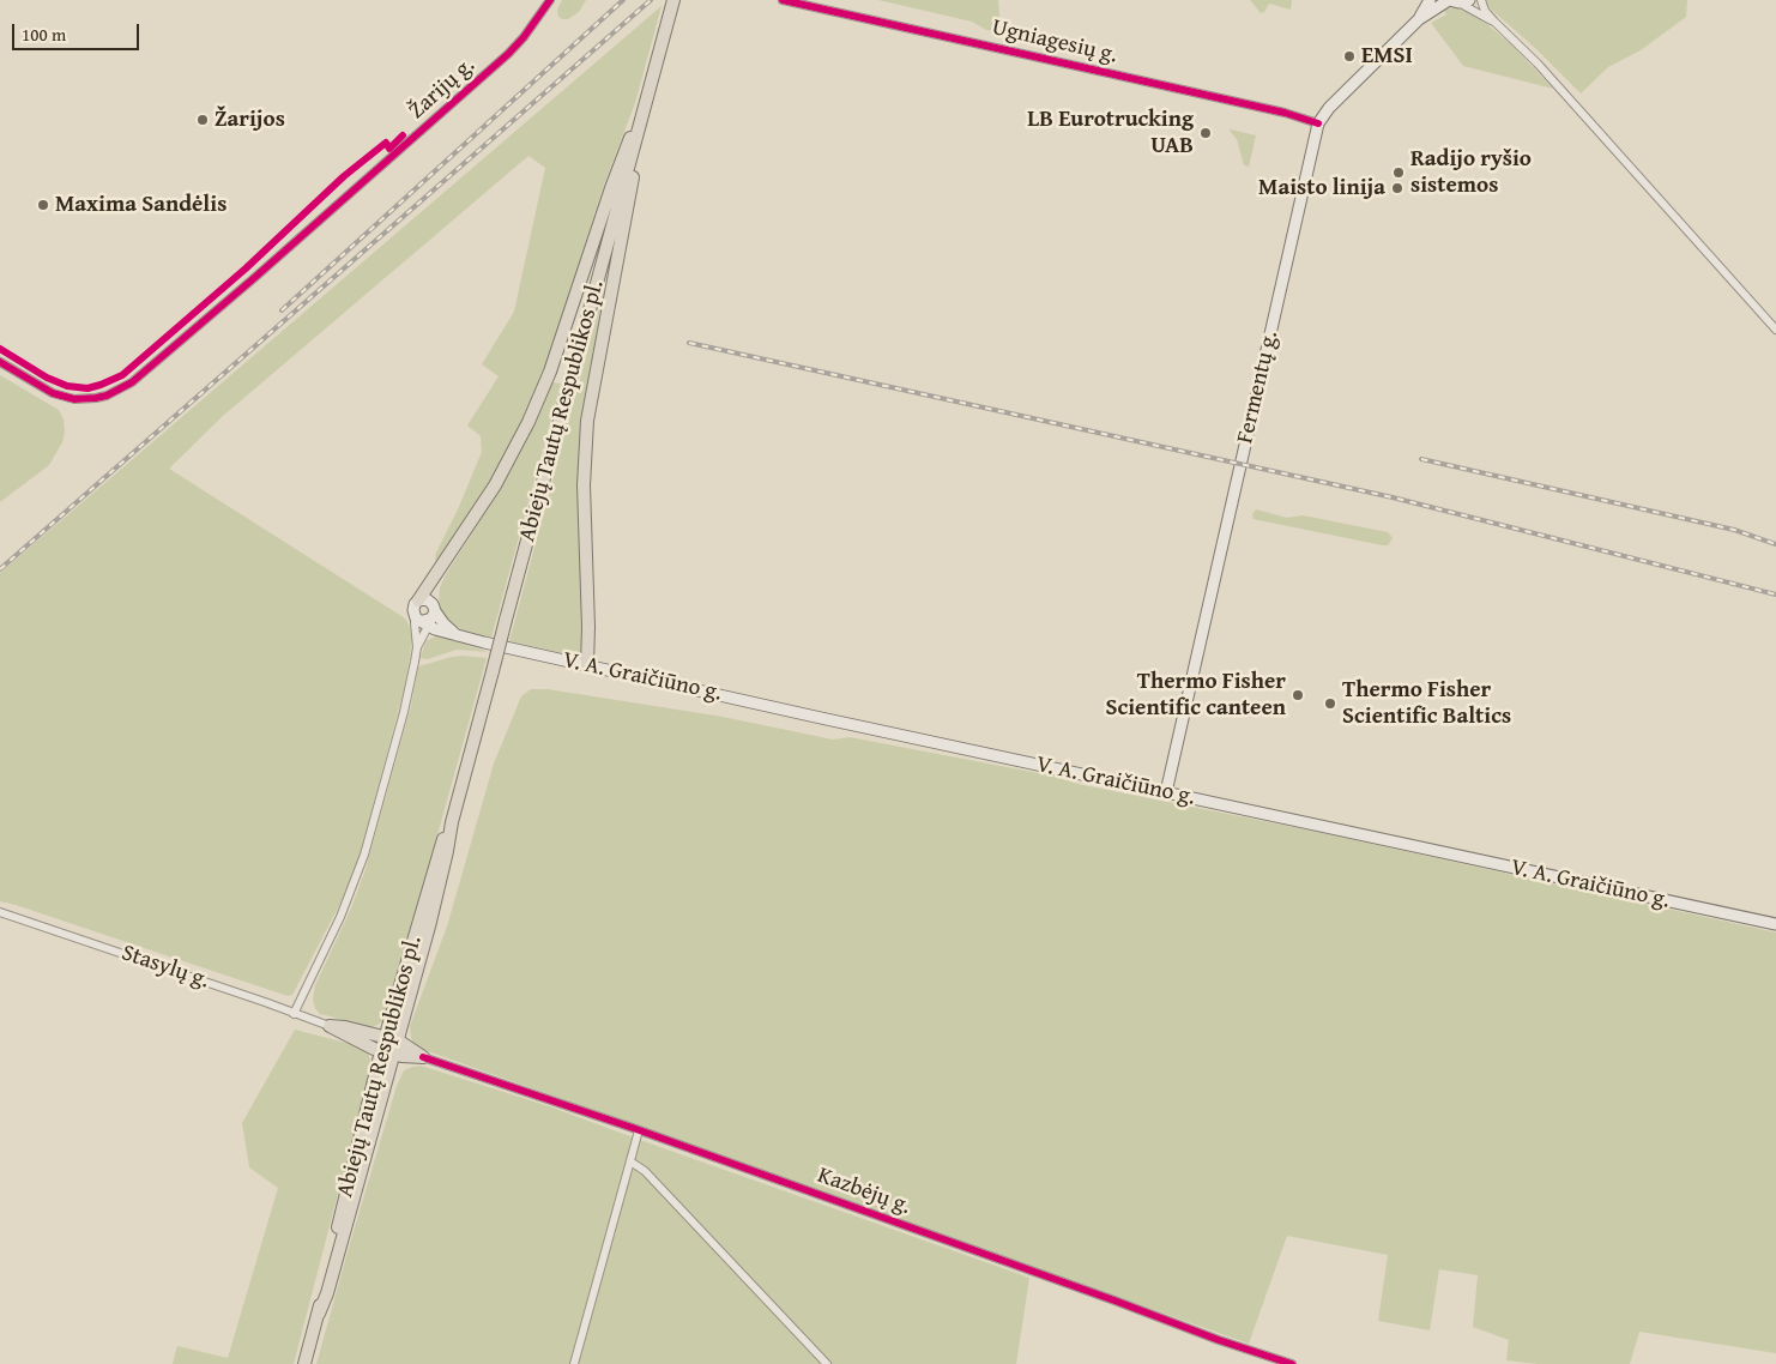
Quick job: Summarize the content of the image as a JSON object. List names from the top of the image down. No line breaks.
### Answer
{"streets":{"highway":["Abiejų Tautų Respublikos pl."],"main road":["Fermentų g.","V. A. Graičiūno g."],"street":["Ugniagesių g.","Žarijų g.","Stasylų g.","Kazbėjų g."]},"crossings":[["Ugniagesių g.","Fermentų g."],["Fermentų g.","V. A. Graičiūno g."]],"places":["EMSI","Žarijos","LB Eurotrucking UAB","Radijo ryšio sistemos","Maisto linija","Maxima Sandėlis","Thermo Fisher Scientific canteen","Thermo Fisher Scientific Baltics"],"scale_bar":"100 m"}
